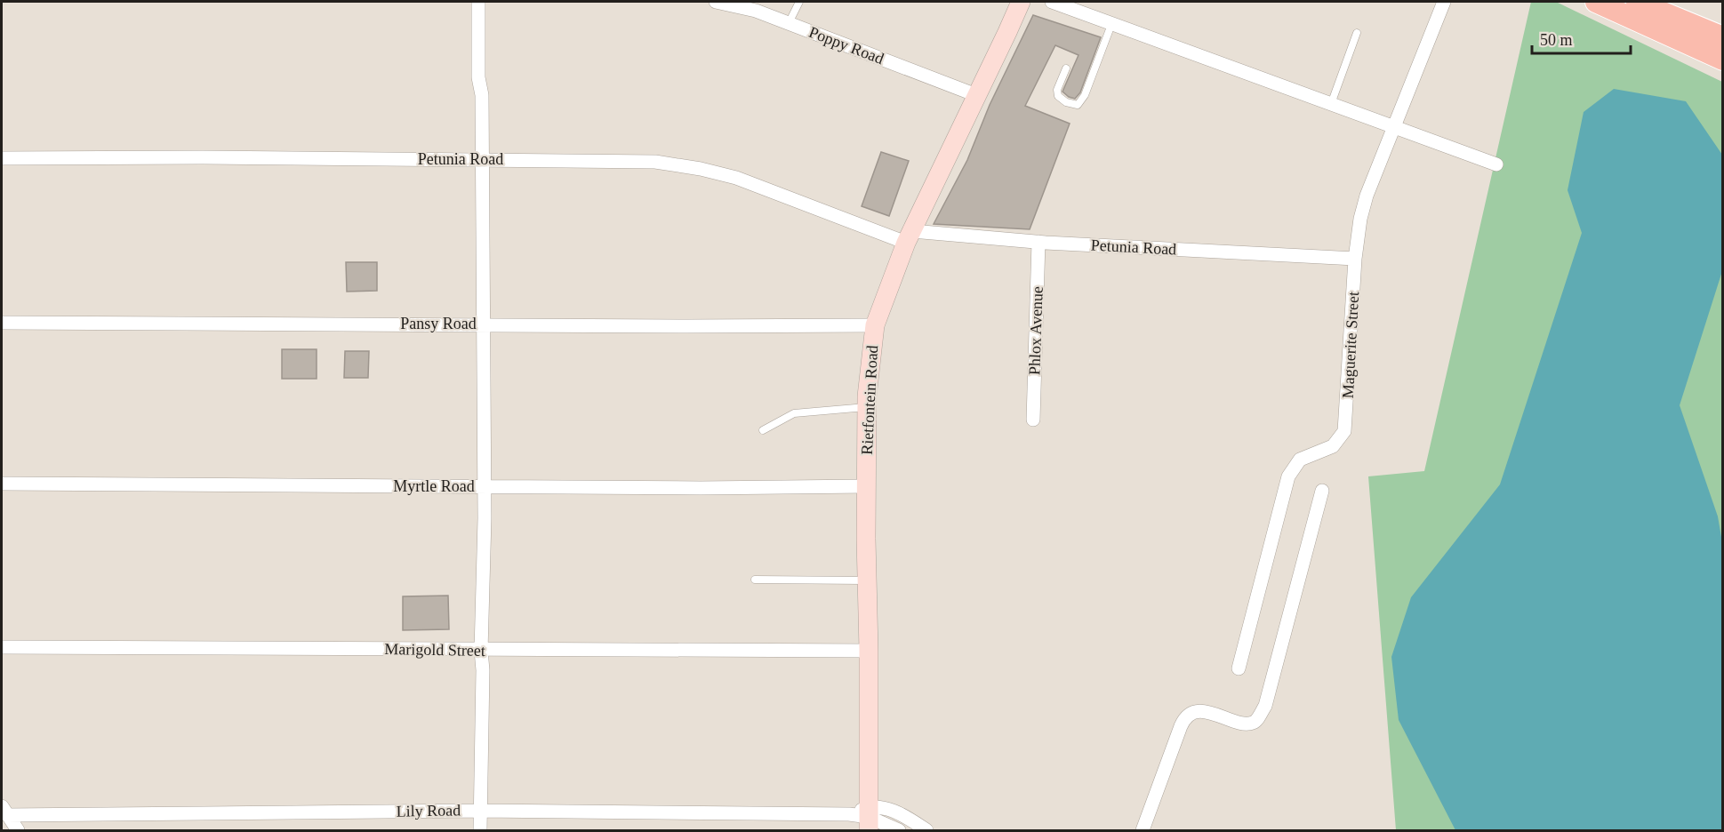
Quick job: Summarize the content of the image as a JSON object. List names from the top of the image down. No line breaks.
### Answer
{"streets":{"street":["Poppy Road","Petunia Road","Pansy Road","Phlox Avenue","Maguerite Street","Rietfontein Road","Myrtle Road","Marigold Street","Lily Road"]},"crossings":[["Poppy Road","Rietfontein Road"],["Petunia Road","Phlox Avenue"],["Petunia Road","Maguerite Street"],["Petunia Road","Rietfontein Road"],["Pansy Road","Rietfontein Road"],["Rietfontein Road","Myrtle Road"],["Rietfontein Road","Marigold Street"],["Rietfontein Road","Lily Road"]],"scale_bar":"50 m"}
